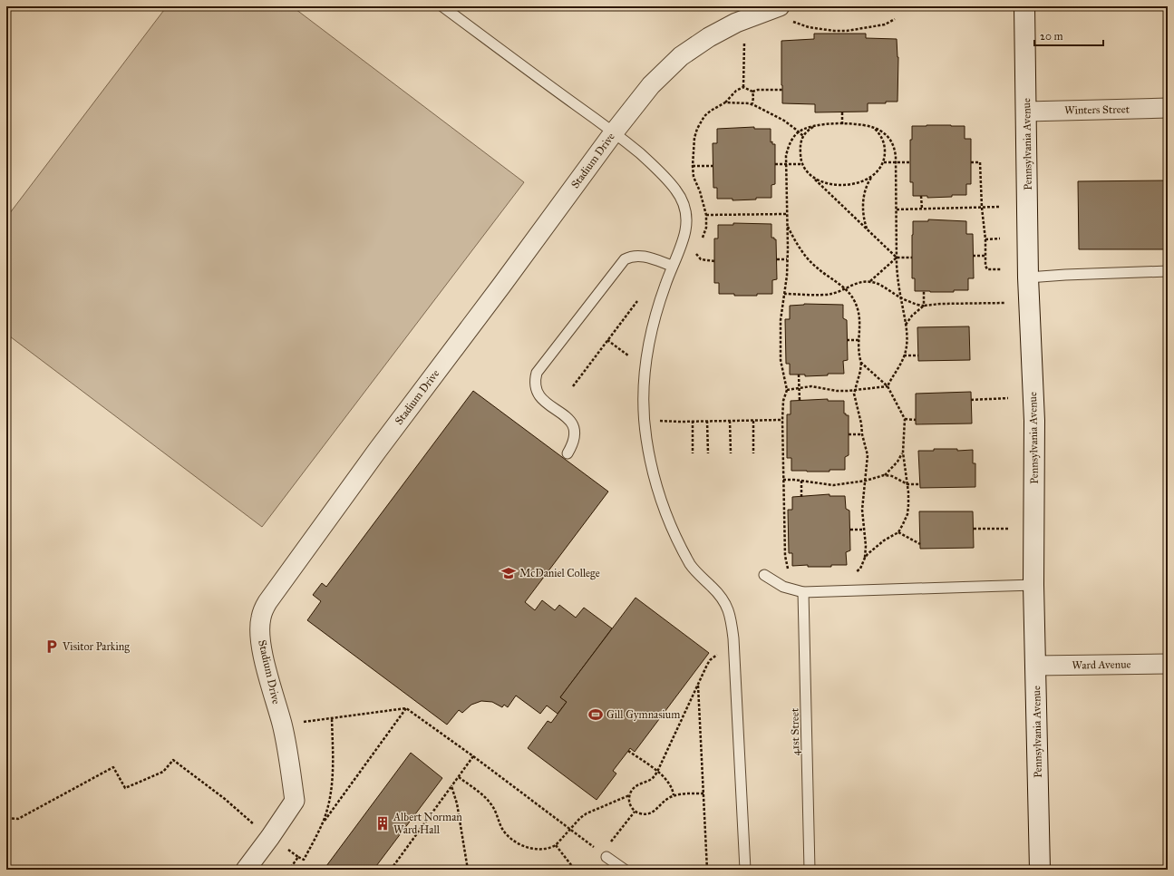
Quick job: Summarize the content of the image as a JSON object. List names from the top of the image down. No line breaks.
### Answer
{"streets":{"main road":["Pennsylvania Avenue"],"street":["Winters Street","Stadium Drive","Ward Avenue"],"lane":["41st Street"]},"crossings":[["Winters Street","Pennsylvania Avenue"],["Pennsylvania Avenue","Ward Avenue"]],"places":{"school or university":["McDaniel College"],"parking":["Visitor Parking"],"sports":["Gill Gymnasium"],"building":["Albert Norman Ward Hall"]},"scale_bar":"20 m"}
